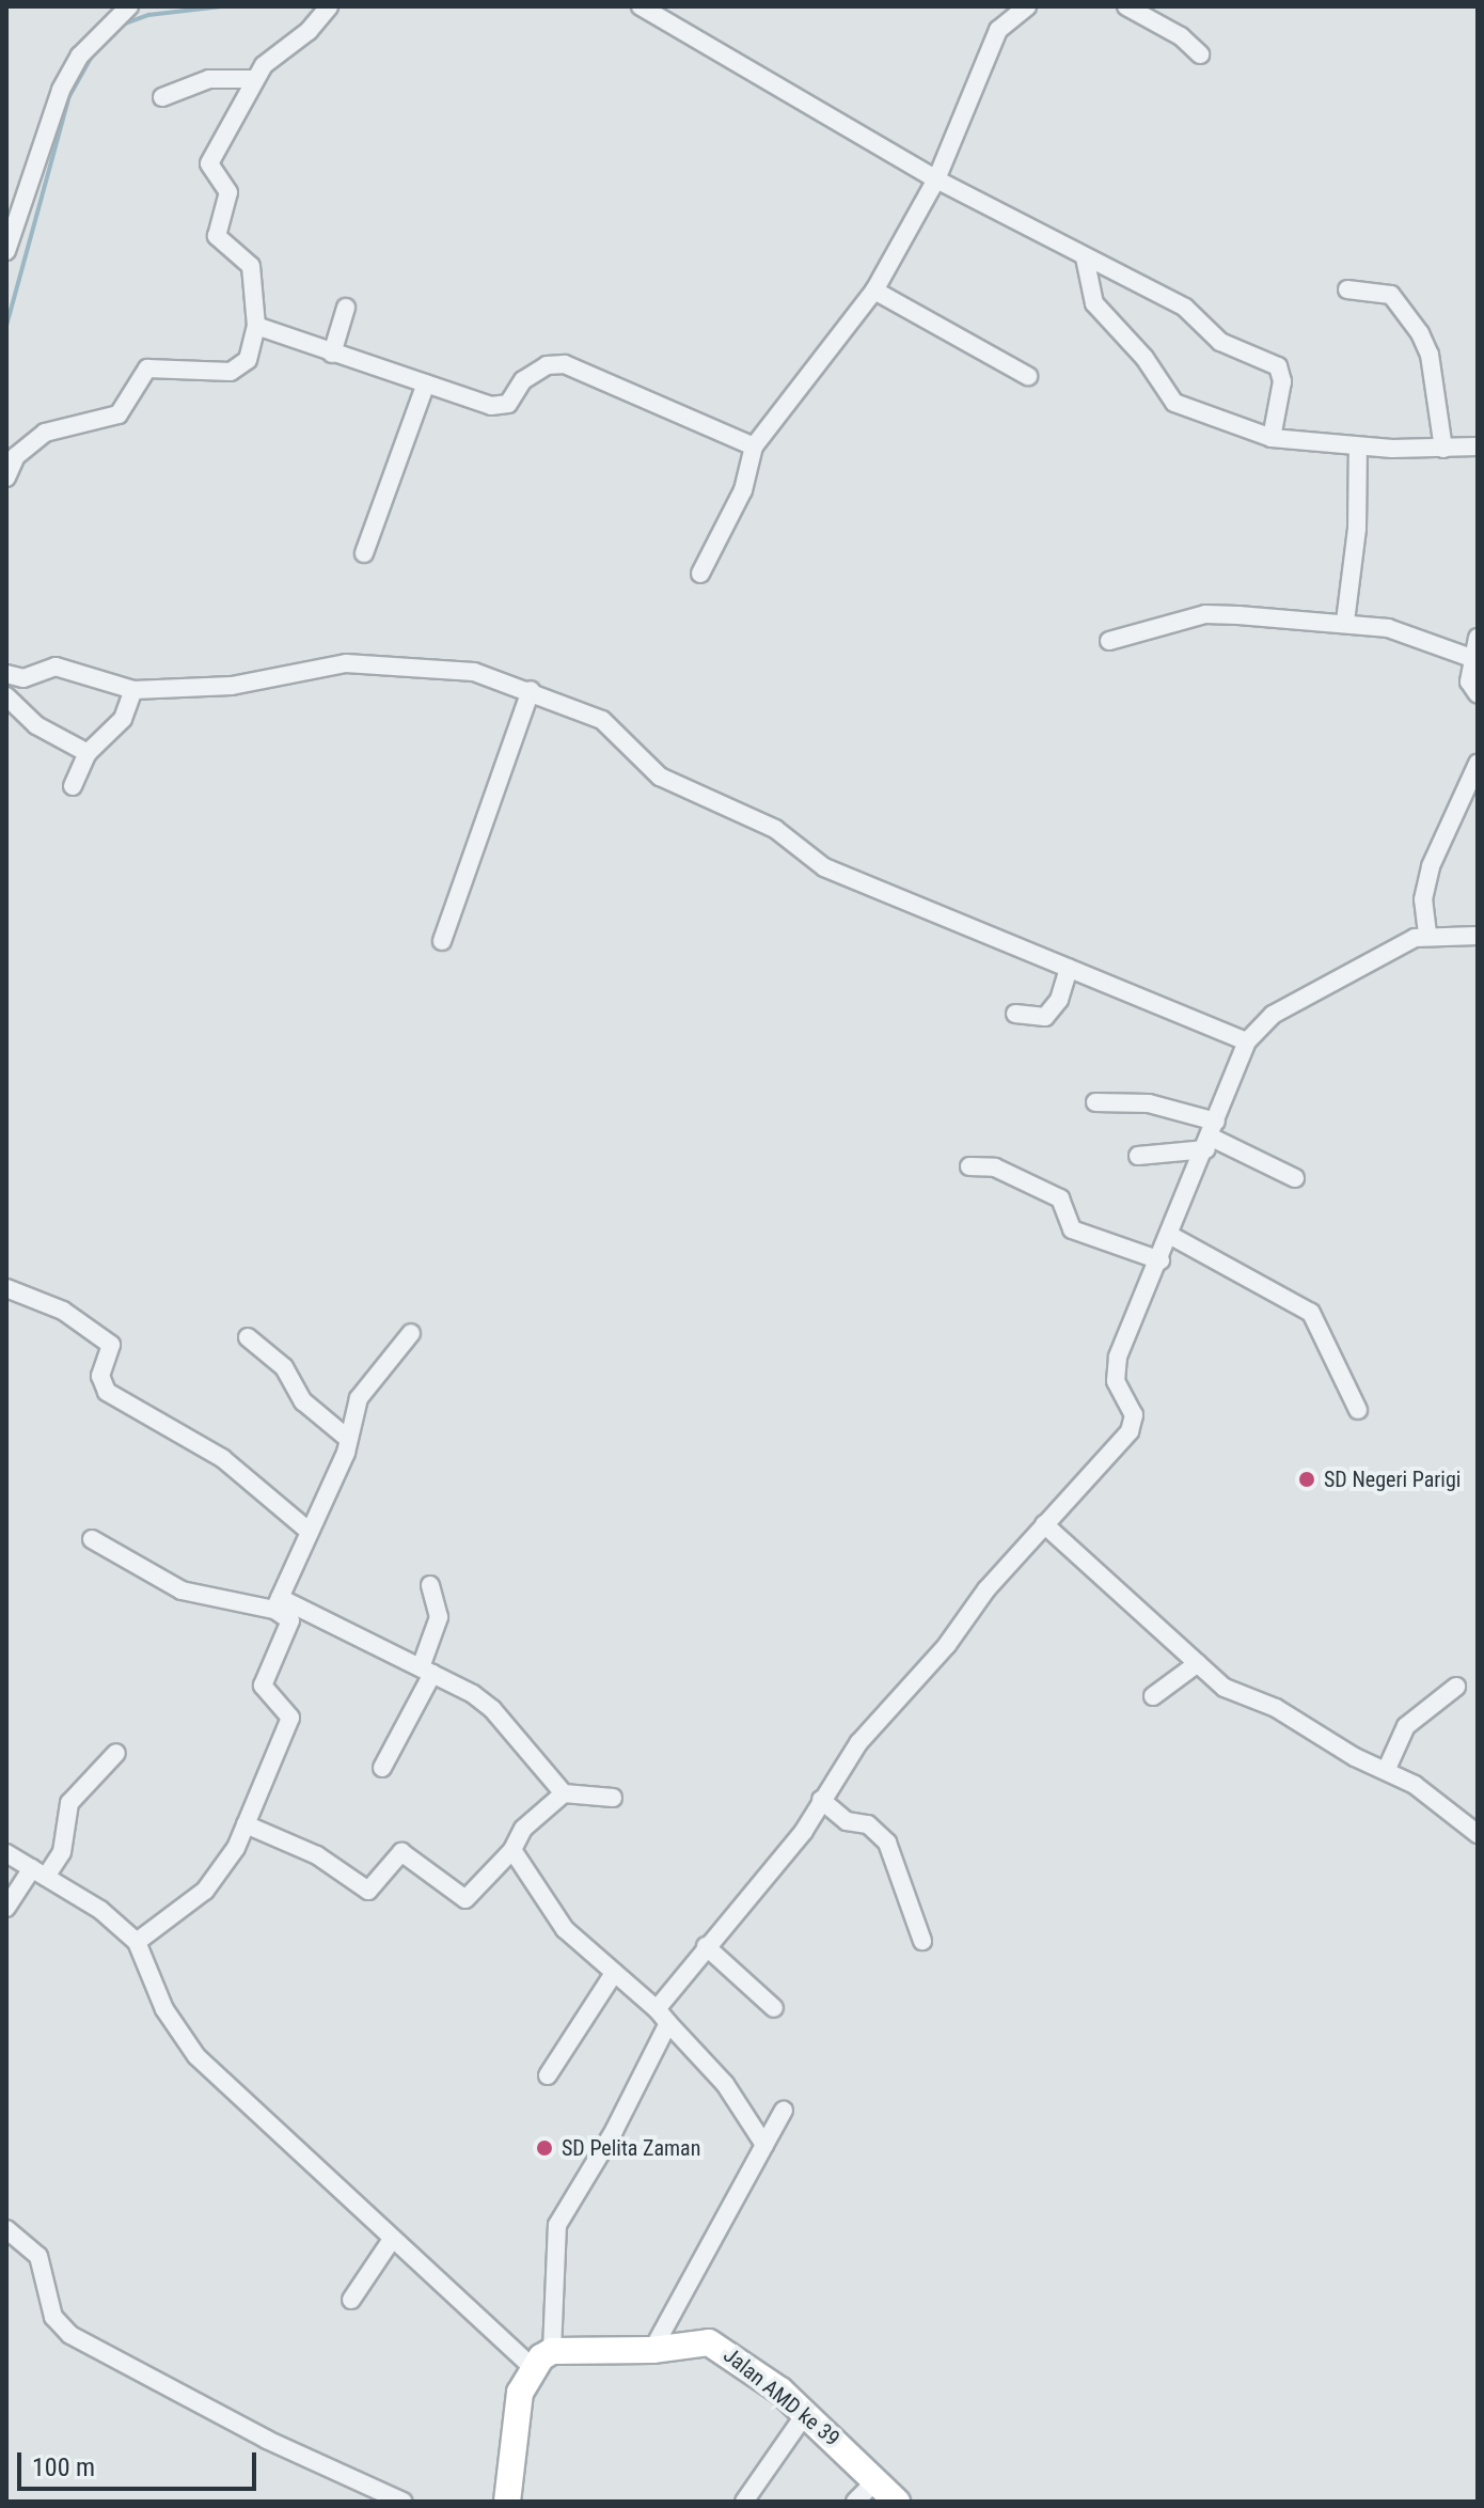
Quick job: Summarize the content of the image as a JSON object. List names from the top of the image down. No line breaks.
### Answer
{"streets":{"street":["Jalan AMD ke 39"]},"places":["SD Negeri Parigi","SD Pelita Zaman"],"scale_bar":"100 m"}
